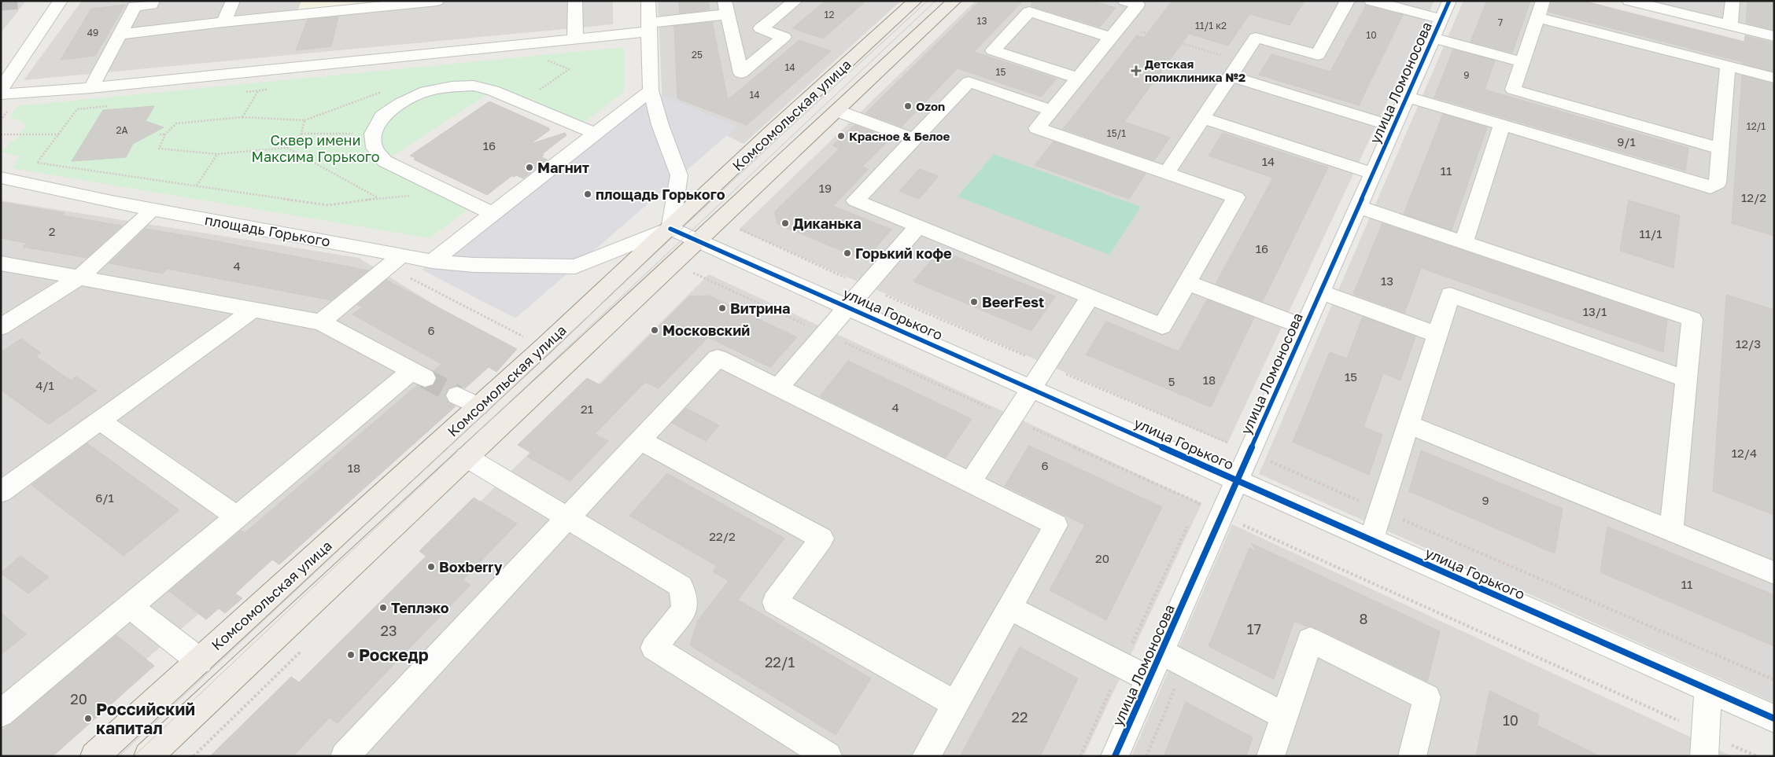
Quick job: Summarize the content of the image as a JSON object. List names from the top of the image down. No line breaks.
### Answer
{"streets":{"main road":["Комсомольская улица"],"street":["улица Ломоносова","площадь Горького","улица Горького"]},"crossings":[["улица Ломоносова","улица Горького"],["Комсомольская улица","площадь Горького"],["Комсомольская улица","улица Горького"],["площадь Горького","улица Горького"]],"parks":["Сквер имени Максима Горького"],"places":{"health":["Детская поликлиника №2"],"other":["Ozon","Красное & Белое","Магнит","площадь Горького","Диканька","Горький кофе","BeerFest","Витрина","Московский","Boxberry","Теплэко","Роскедр","Российский капитал"]},"house_numbers":["12","13","7","11/1 к2","49","10","25","14","15","9","14","12/1","2А","15/1","9/1","16","14","11","19","12/2","2","11/1","16","4","13","13/1","6","12/3","15","18","5","4/1","4","21","12/4","6","18","6/1","9","22/2","20","11","8","17","23","22/1","20","22","10"]}
